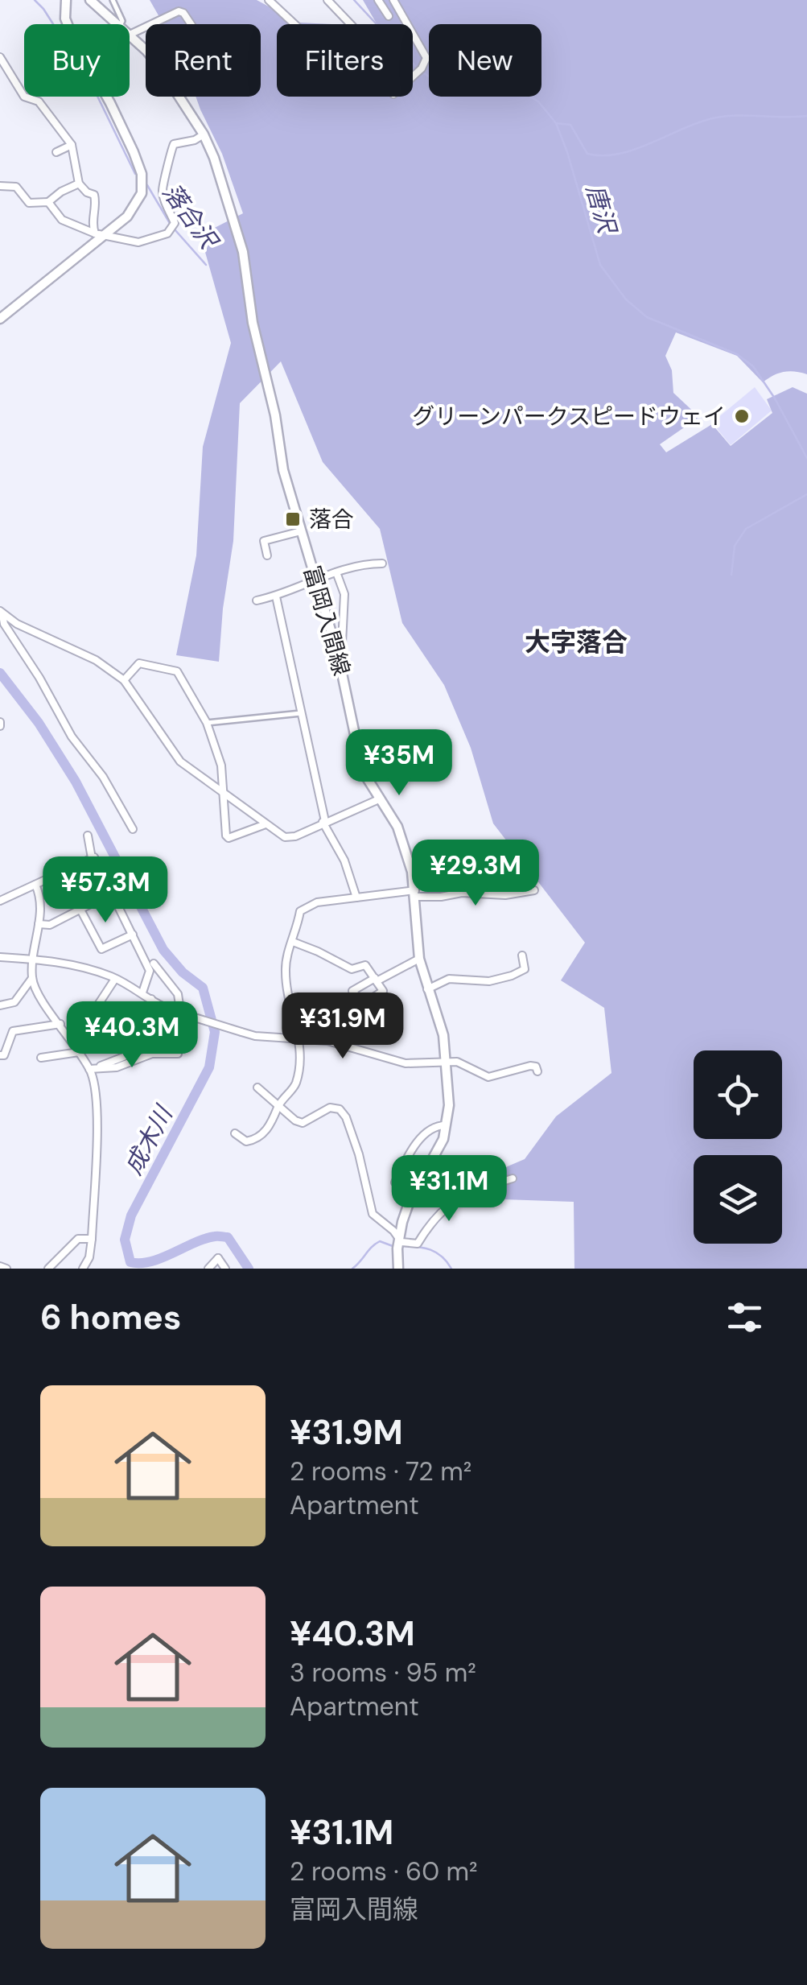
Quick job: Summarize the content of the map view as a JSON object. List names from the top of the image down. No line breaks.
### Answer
{"streets":{"main road":["富岡入間線"]},"districts":["大字落合"],"water":["唐沢","落合沢","成木川"],"places":{"other":["グリーンパークスピードウェイ"],"transit":["落合"]},"page":{"chip":["Buy","Rent","Filters","New"],"price":["¥35M","¥29.3M","¥57.3M","¥31.9M","¥40.3M","¥31.1M"],"heading":"6 homes","list":[{"name":"¥31.9M","note":"2 rooms · 72 m² · Apartment"},{"name":"¥40.3M","note":"3 rooms · 95 m² · Apartment"},{"name":"¥31.1M","note":"2 rooms · 60 m² · 富岡入間線"}]}}
